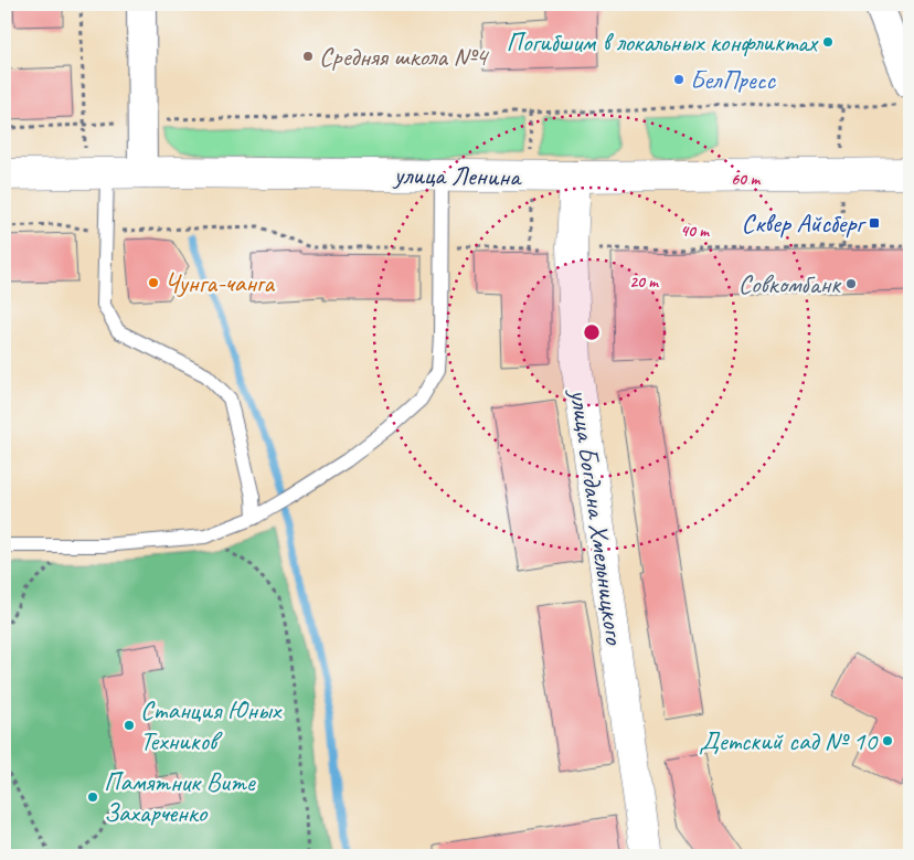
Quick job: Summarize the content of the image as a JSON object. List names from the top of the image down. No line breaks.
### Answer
{"streets":{"street":["улица Ленина","улица Богдана Хмельницкого"]},"crossings":[["улица Ленина","улица Богдана Хмельницкого"]],"places":{"other":["Погибшим в локальных конфликтах","Средняя школа №4","БелПресс","Чунга-чанга","Совкомбанк","Станция Юных Техников","Детский сад № 10","Памятник Вите Захарченко"],"transit":["Сквер Айсберг"]},"rings":["60 m","40 m","20 m"]}
